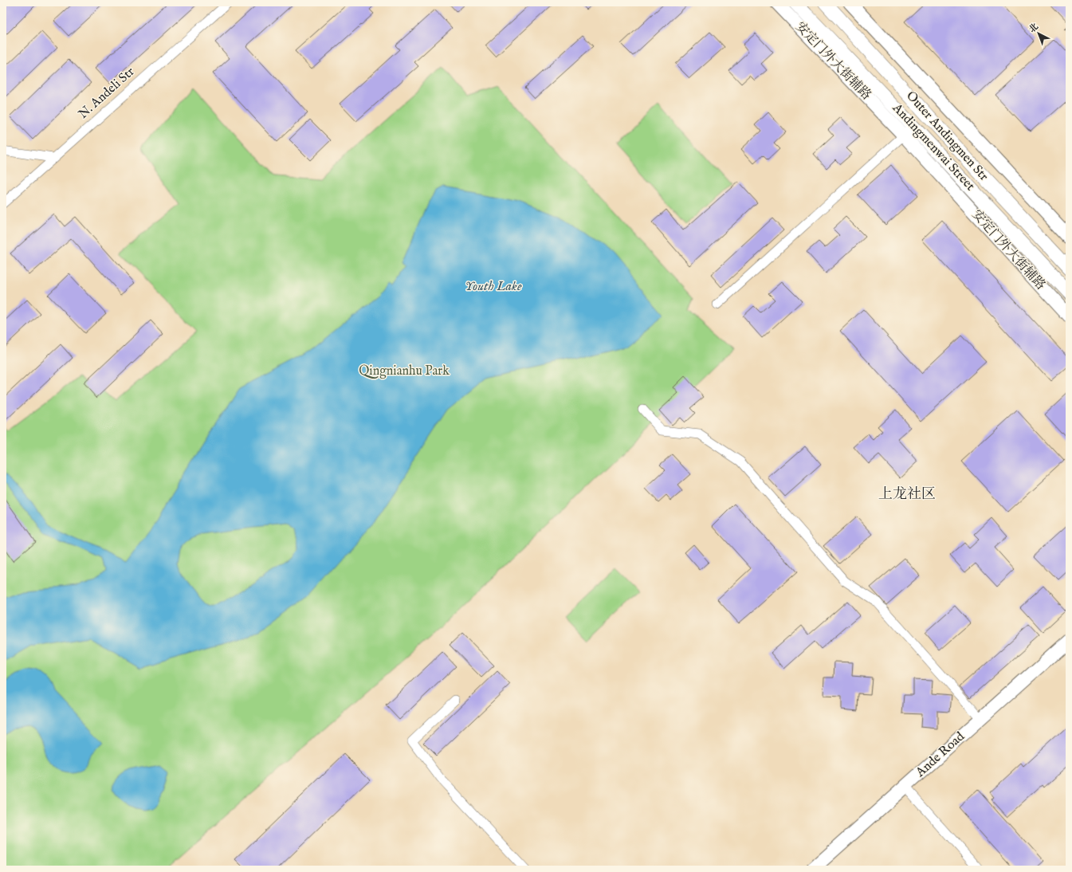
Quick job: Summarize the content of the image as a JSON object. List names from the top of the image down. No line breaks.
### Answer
{"streets":{"main road":["Outer Andingmen Str","Andingmenwai Street"],"street":["安定门外大街辅路","N. Andeli Str","Ande Road"]},"crossings":[["安定门外大街辅路","Andingmenwai Street"]],"districts":["上龙社区"],"water":["Youth Lake"],"parks":["Qingnianhu Park"],"north":"top left"}
